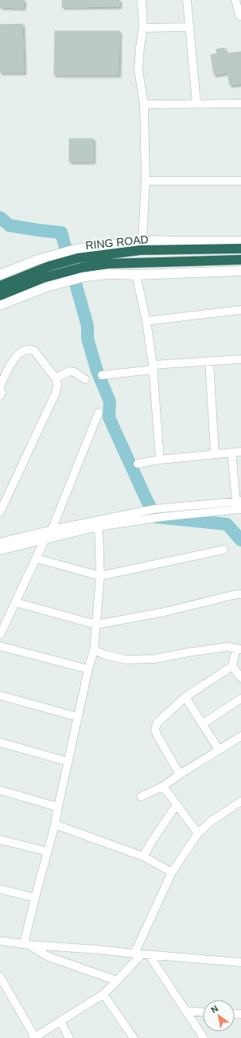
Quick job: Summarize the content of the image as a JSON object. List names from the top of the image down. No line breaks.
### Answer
{"streets":{"highway":["RING ROAD"]},"north":"top left"}
